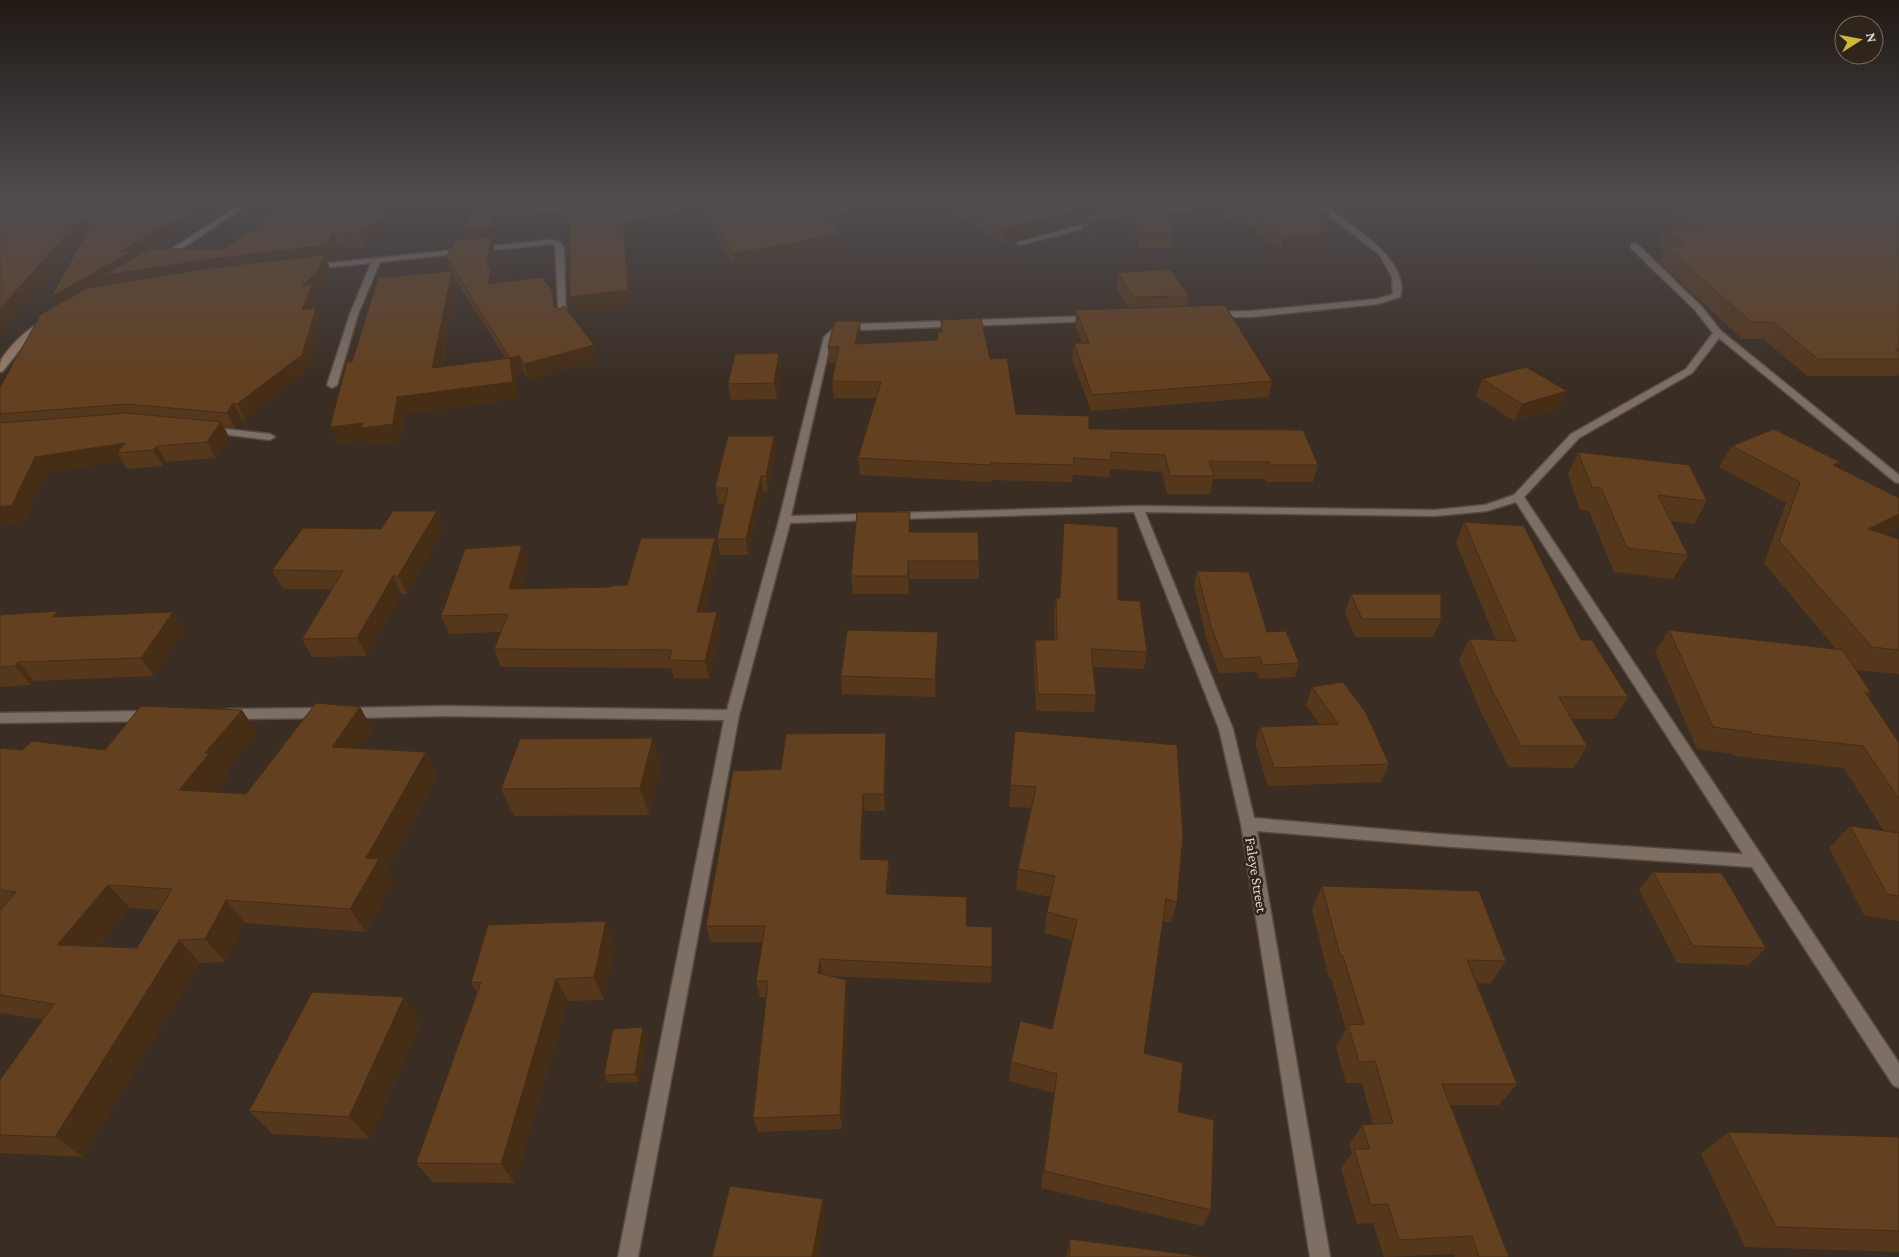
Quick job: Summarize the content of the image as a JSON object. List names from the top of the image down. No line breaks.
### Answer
{"streets":{"street":["Faleye Street"]},"north":"right"}
